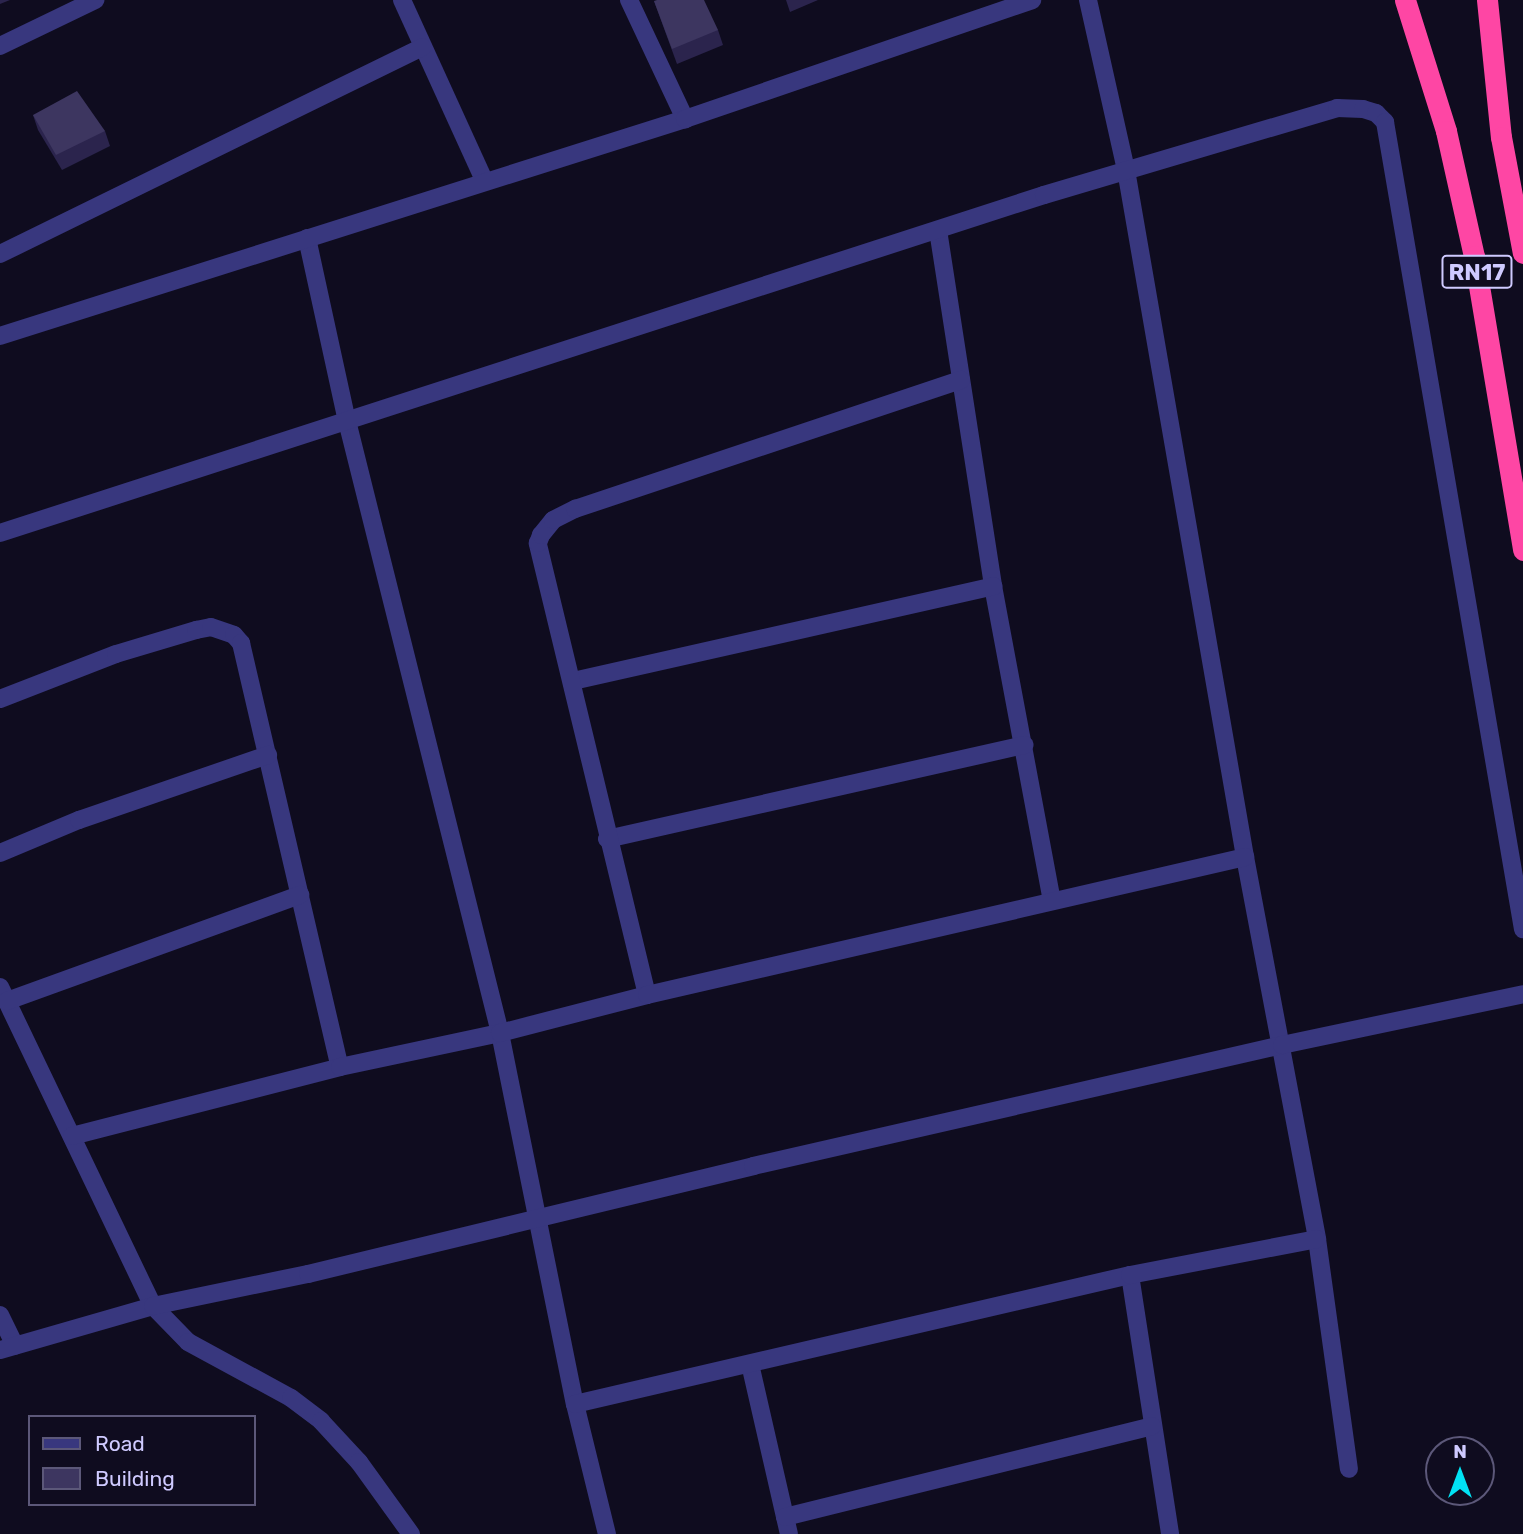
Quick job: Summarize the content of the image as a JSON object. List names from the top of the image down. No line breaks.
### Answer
{"streets":{"highway":["RN17"]},"legend":["Road","Building"],"north":"top"}
